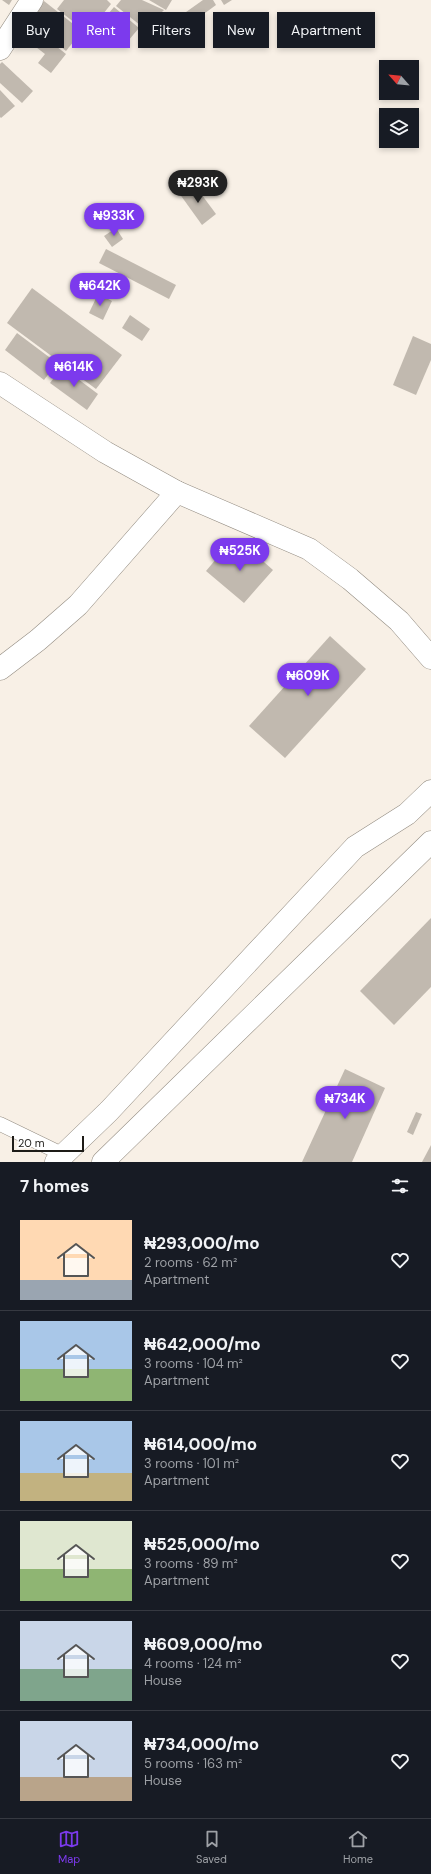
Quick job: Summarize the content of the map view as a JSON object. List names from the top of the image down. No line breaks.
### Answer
{"scale_bar":"20 m","north":"top left","page":{"chip":["Buy","Rent","Filters","New","Apartment"],"price":["₦293K","₦933K","₦642K","₦614K","₦525K","₦609K","₦734K"],"scale":"20 m","heading":"7 homes","list":[{"name":"₦293,000/mo","note":"2 rooms · 62 m² · Apartment"},{"name":"₦642,000/mo","note":"3 rooms · 104 m² · Apartment"},{"name":"₦614,000/mo","note":"3 rooms · 101 m² · Apartment"},{"name":"₦525,000/mo","note":"3 rooms · 89 m² · Apartment"},{"name":"₦609,000/mo","note":"4 rooms · 124 m² · House"},{"name":"₦734,000/mo","note":"5 rooms · 163 m² · House"}],"tabs":["Map","Saved","Home"]}}
